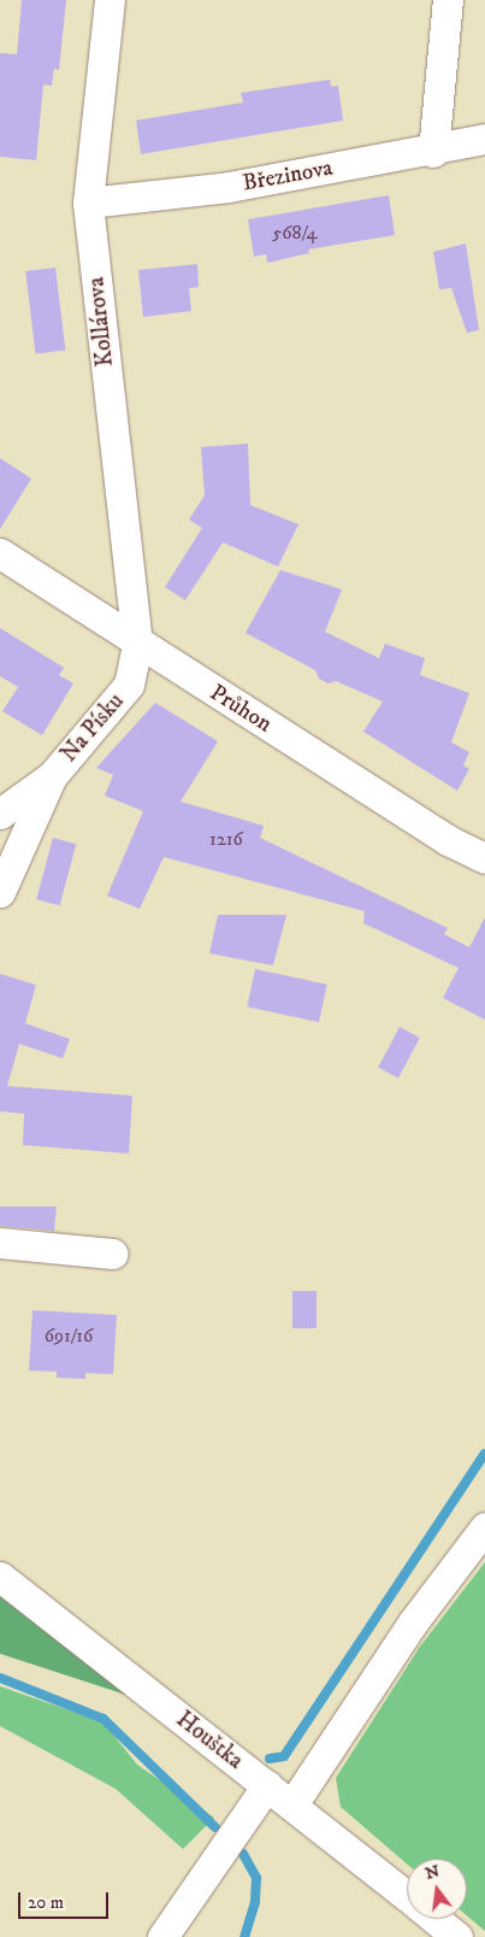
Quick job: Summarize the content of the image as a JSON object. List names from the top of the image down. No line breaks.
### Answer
{"streets":{"street":["Březinova","Kollárova","Průhon","Na Písku","Houštka"]},"crossings":[["Březinova","Kollárova"],["Kollárova","Průhon"],["Kollárova","Na Písku"],["Průhon","Na Písku"]],"house_numbers":["568/4","1216","691/16"],"scale_bar":"20 m","north":"top"}
